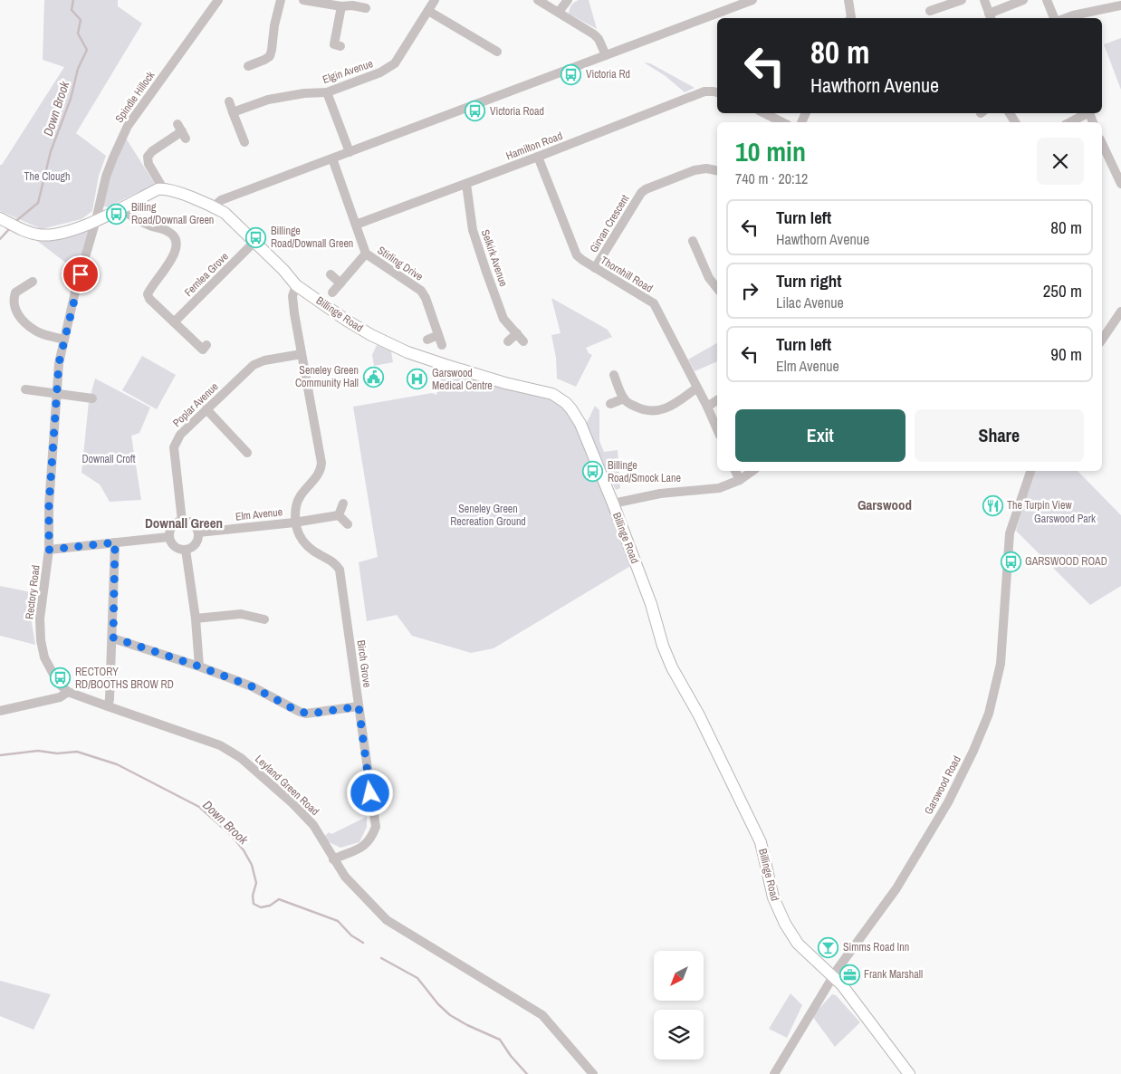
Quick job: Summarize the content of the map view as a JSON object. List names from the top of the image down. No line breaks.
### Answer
{"streets":{"main road":["Billinge Road"],"street":["Elgin Avenue","Spindle Hillock","Hamilton Road","Girvan Crescent","Selkirk Avenue","Stirling Drive","Fernlea Grove","Thornhill Road","Poplar Avenue","Elm Avenue","Rectory Road","Birch Grove","Leyland Green Road","Garswood Road"]},"crossings":[["Spindle Hillock","Rectory Road"],["Hamilton Road","Selkirk Avenue"],["Hamilton Road","Stirling Drive"],["Hamilton Road","Thornhill Road"],["Girvan Crescent","Thornhill Road"],["Fernlea Grove","Billinge Road"],["Billinge Road","Garswood Road"],["Poplar Avenue","Elm Avenue"],["Elm Avenue","Birch Grove"],["Rectory Road","Leyland Green Road"],["Birch Grove","Leyland Green Road"]],"districts":["Garswood","Downall Green"],"water":["Down Brook"],"parks":["The Clough","Downall Croft","Seneley Green Recreation Ground","Garswood Park"],"places":{"bus stop":["Victoria Rd","Victoria Road","Billing Road/Downall Green","Billinge Road/Downall Green","Billinge Road/Smock Lane","GARSWOOD ROAD","RECTORY RD/BOOTHS BROW RD"],"public building":["Seneley Green Community Hall"],"hospital":["Garswood Medical Centre"],"restaurant":["The Turpin View"],"bar":["Simms Road Inn"],"office":["Frank Marshall"]},"north":"bottom left","page":{"turn":["80 m","Hawthorn Avenue"],"heading":["10 min","740 m · 20:12"],"list":[{"name":"Turn left","note":"Hawthorn Avenue","value":"80 m"},{"name":"Turn right","note":"Lilac Avenue","value":"250 m"},{"name":"Turn left","note":"Elm Avenue","value":"90 m"}],"buttons":["Exit","Share"]}}
